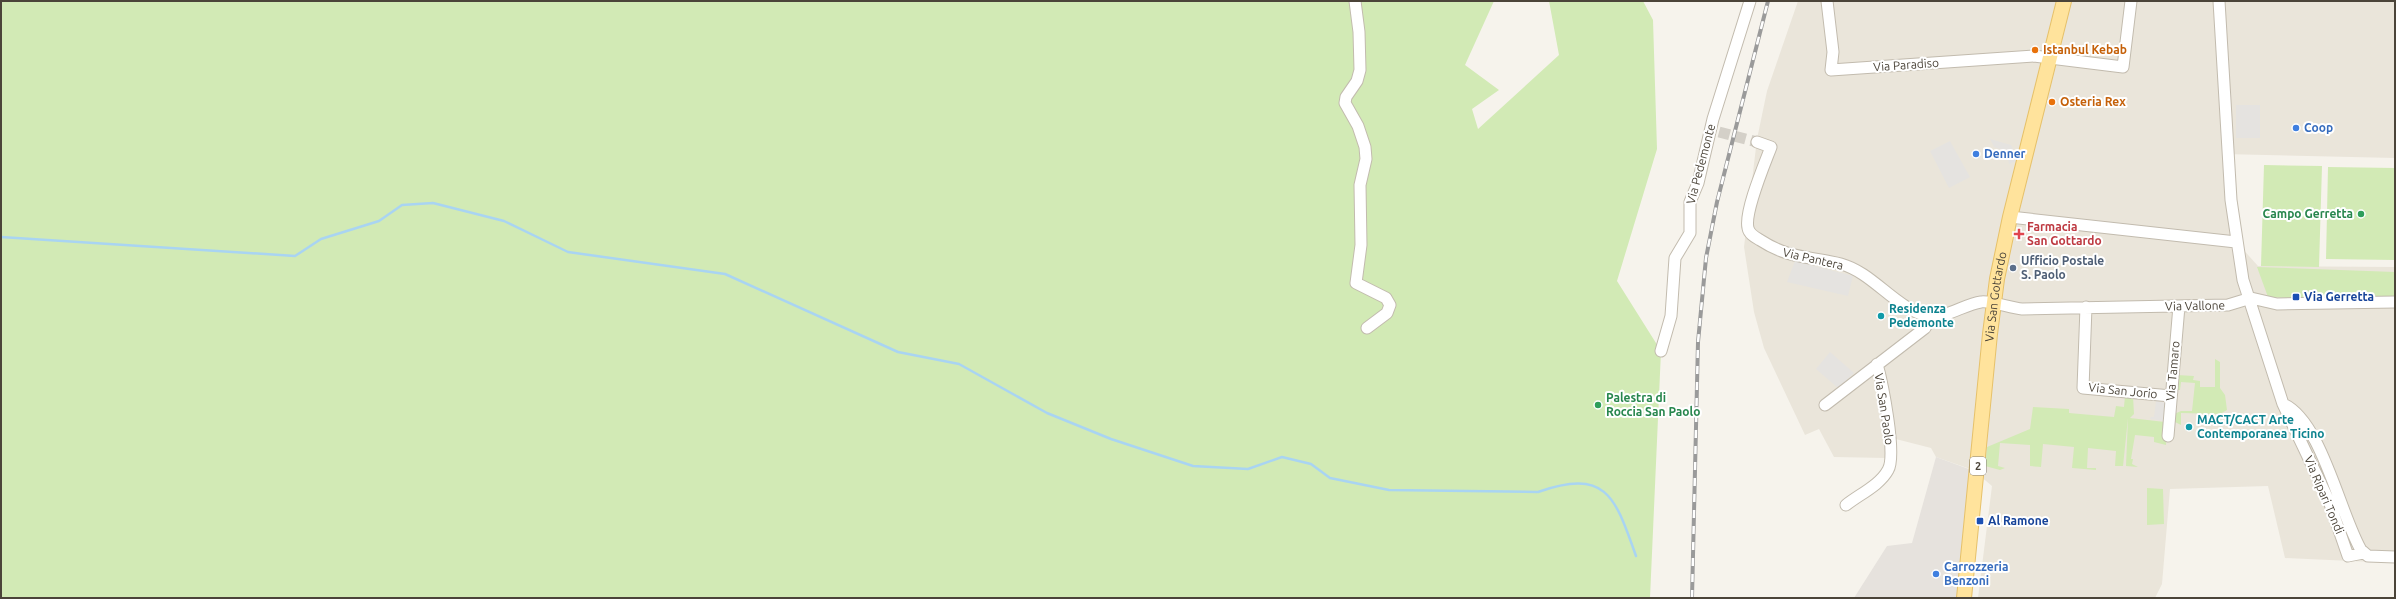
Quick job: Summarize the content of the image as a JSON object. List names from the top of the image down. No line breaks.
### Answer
{"streets":{"main road":["Via San Gottardo","2"],"street":["Via Paradiso","Via Pedemonte","Via Pantera","Via Vallone","Via Tamaro","Via San Jorio","Via San Paolo","Via Ripari Tondi"]},"crossings":[["Via Paradiso","Via San Gottardo"],["Via San Gottardo","Via Vallone"],["Via Vallone","Via Tamaro"],["Via Vallone","Via San Jorio"],["Via Vallone","Via Ripari Tondi"],["Via Tamaro","Via San Jorio"]],"places":{"other":["Istanbul Kebab","Osteria Rex","Coop","Denner","Campo Gerretta","Ufficio Postale S. Paolo","Residenza Pedemonte","Palestra di Roccia San Paolo","MACT/CACT Arte Contemporanea Ticino","Carrozzeria Benzoni"],"health":["Farmacia San Gottardo"],"transit":["Via Gerretta","Al Ramone"]}}
